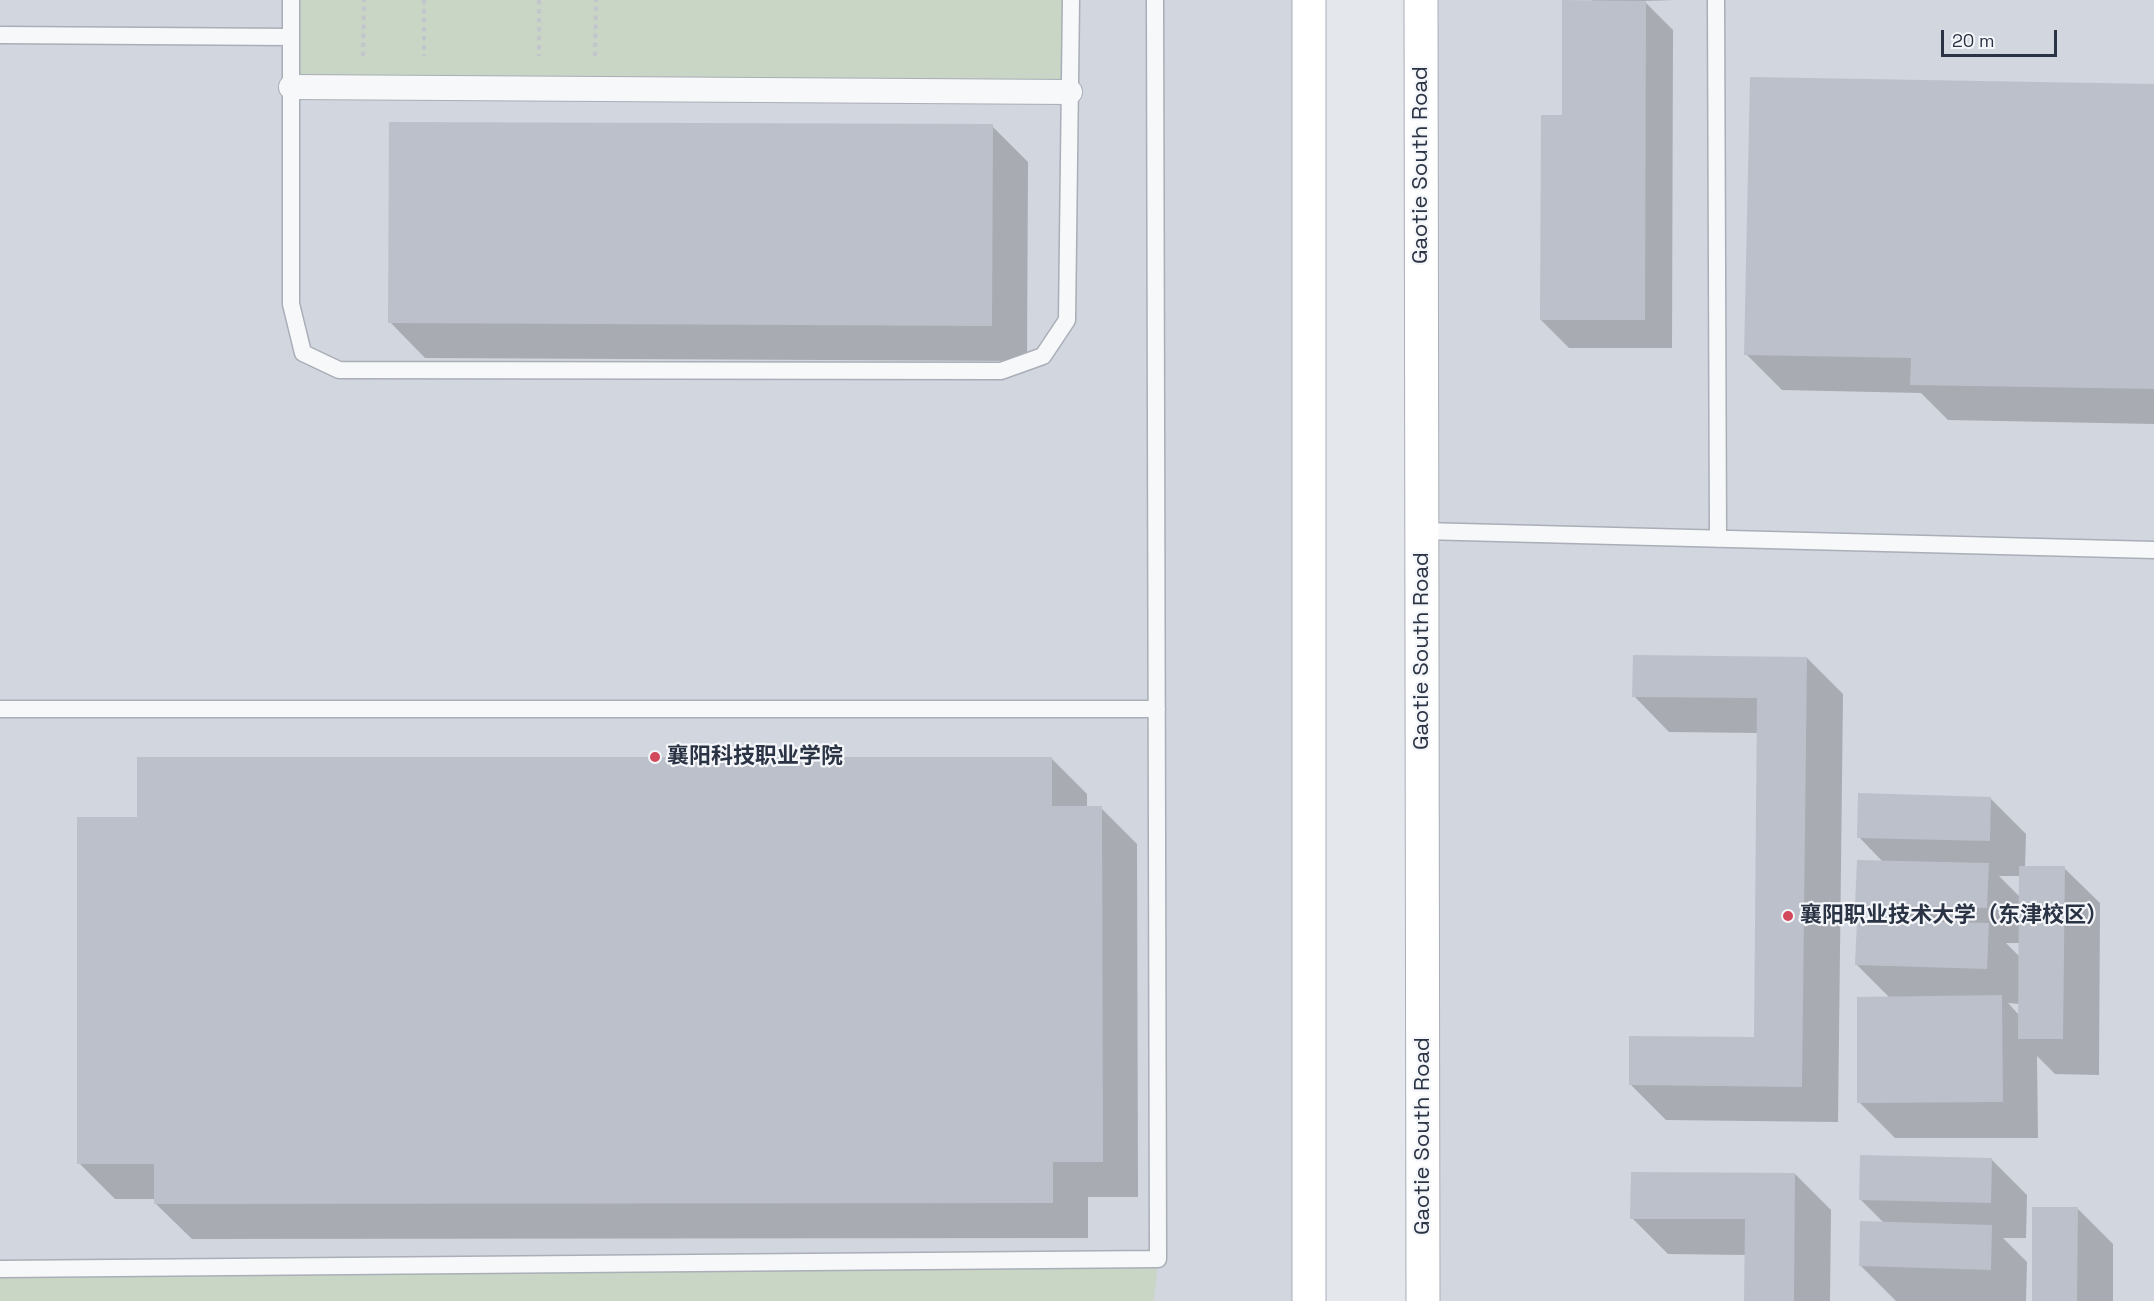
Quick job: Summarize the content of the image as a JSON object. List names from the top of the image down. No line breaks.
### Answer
{"streets":{"main road":["Gaotie South Road"]},"places":["襄阳科技职业学院","襄阳职业技术大学（东津校区）"],"scale_bar":"20 m"}
